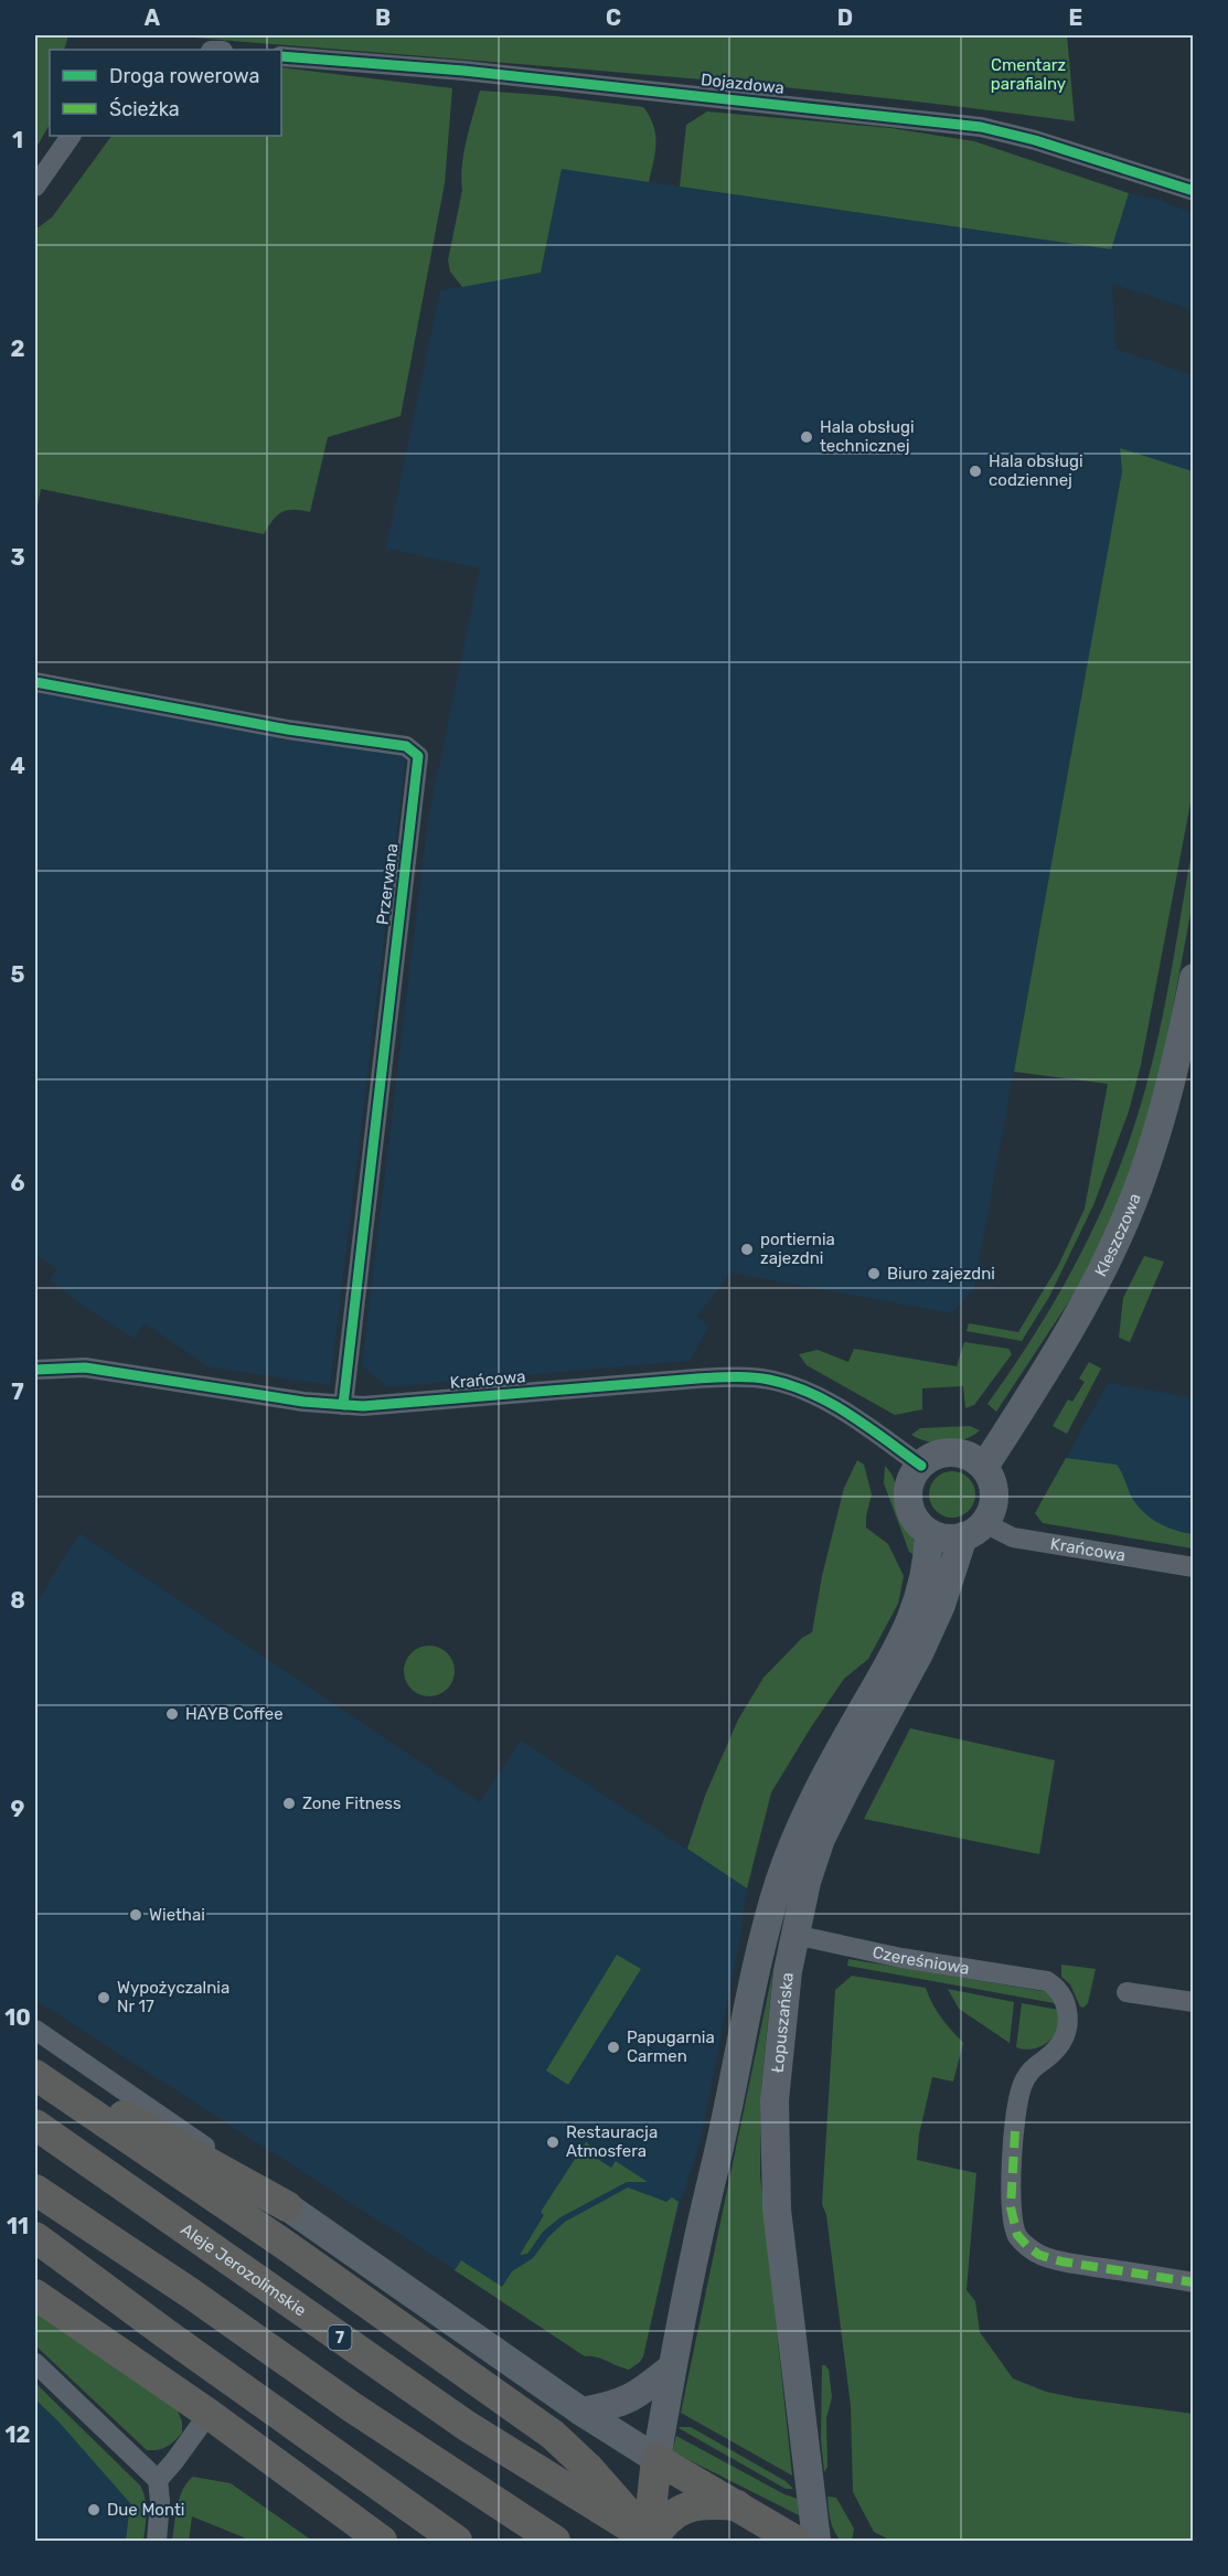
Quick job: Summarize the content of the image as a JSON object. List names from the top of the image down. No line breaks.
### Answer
{"streets":{"main road":["Kleszczowa","Łopuszańska","Aleje Jerozolimskie","7"],"street":["Dojazdowa","Przerwana","Krańcowa","Czereśniowa"]},"crossings":[["Przerwana","Krańcowa"],["Kleszczowa","Krańcowa"],["Kleszczowa","Łopuszańska"],["Krańcowa","Łopuszańska"],["Czereśniowa","Łopuszańska"]],"parks":["Cmentarz parafialny"],"places":["Hala obsługi technicznej","Hala obsługi codziennej","portiernia zajezdni","Biuro zajezdni","HAYB Coffee","Zone Fitness","Wiethai","Wypożyczalnia Nr 17","Papugarnia Carmen","Restauracja Atmosfera","Due Monti"],"legend":["Droga rowerowa","Ścieżka"],"grid":{"columns":["A","B","C","D","E"],"rows":["1","2","3","4","5","6","7","8","9","10","11","12"]}}
